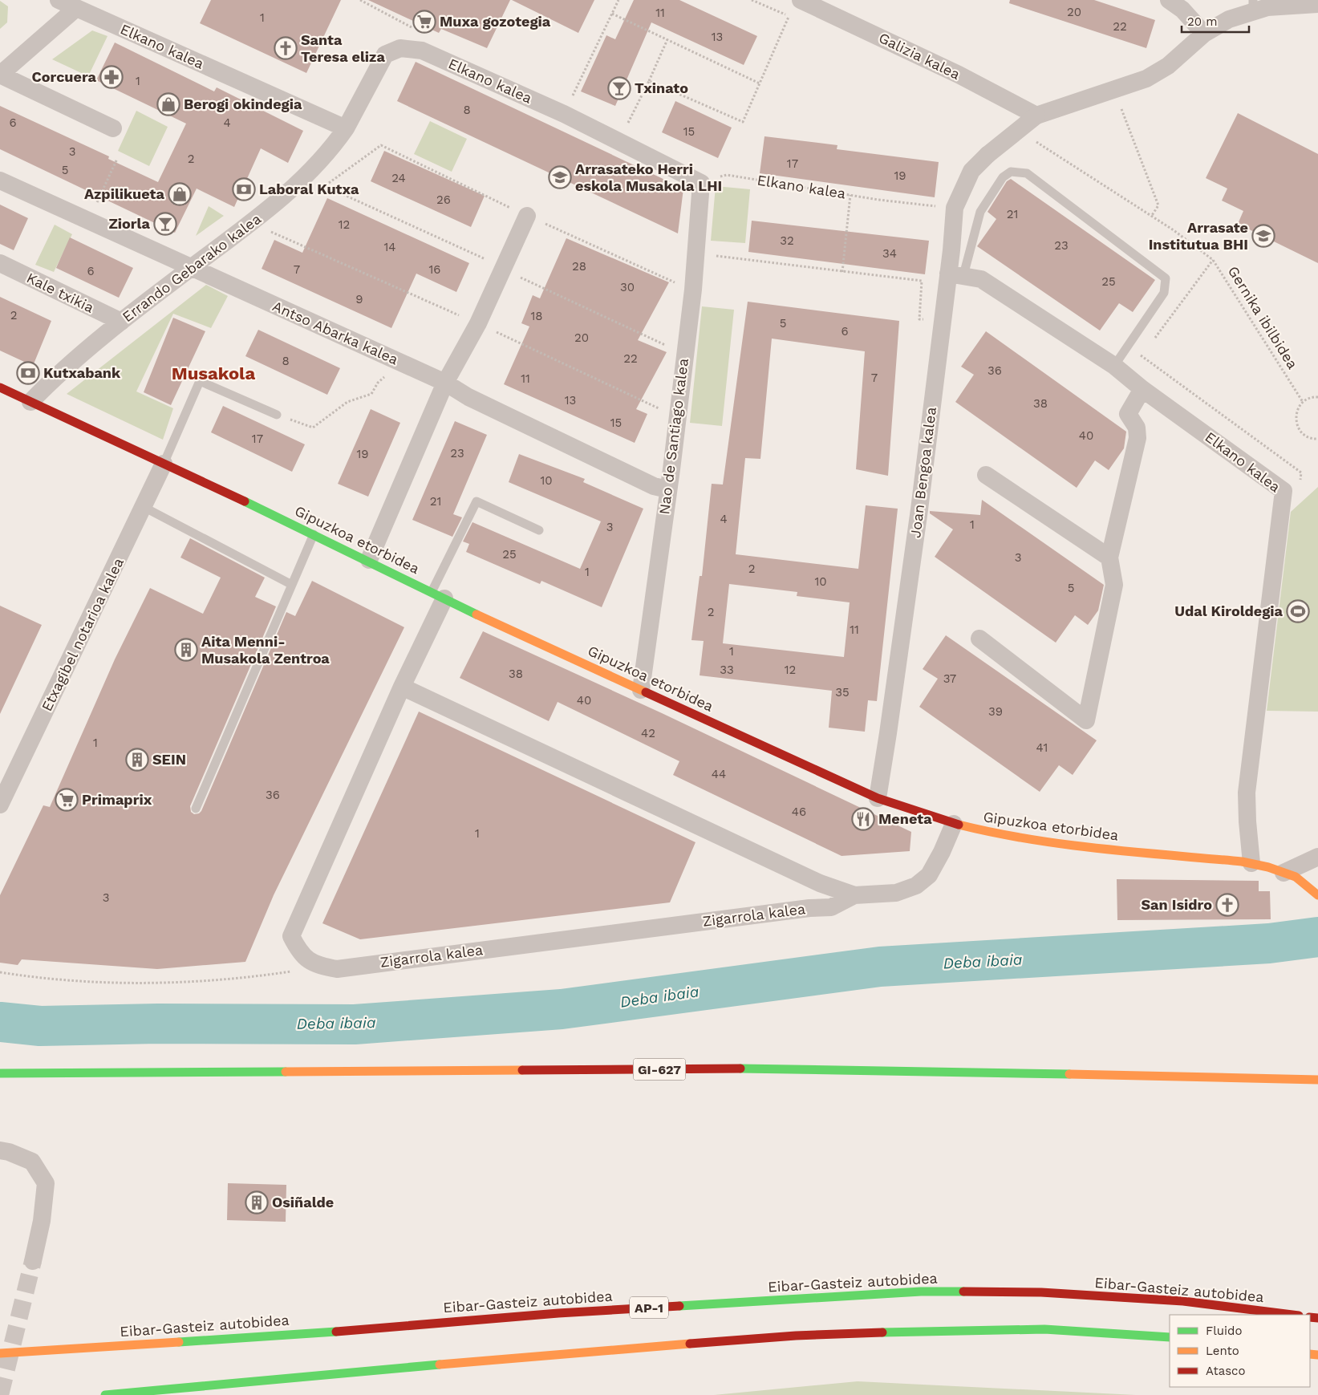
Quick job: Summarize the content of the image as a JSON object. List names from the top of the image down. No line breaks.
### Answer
{"streets":{"main road":["Gipuzkoa etorbidea","GI-627","Eibar-Gasteiz autobidea","AP-1"],"street":["Elkano kalea","Galizia kalea","Errando Gebarako kalea","Kale txikia","Antso Abarka kalea","Nao de Santiago kalea","Joan Bengoa kalea","Etxagibel notarioa kalea","Zigarrola kalea"],"path":["Gernika ibilbidea"]},"crossings":[["Elkano kalea","Errando Gebarako kalea"],["Elkano kalea","Nao de Santiago kalea"],["Elkano kalea","Joan Bengoa kalea"],["Elkano kalea","Gipuzkoa etorbidea"],["Galizia kalea","Joan Bengoa kalea"],["Errando Gebarako kalea","Kale txikia"],["Errando Gebarako kalea","Antso Abarka kalea"],["Errando Gebarako kalea","Gipuzkoa etorbidea"],["Antso Abarka kalea","Nao de Santiago kalea"],["Nao de Santiago kalea","Gipuzkoa etorbidea"],["Joan Bengoa kalea","Gipuzkoa etorbidea"],["Gipuzkoa etorbidea","Etxagibel notarioa kalea"],["Gipuzkoa etorbidea","Zigarrola kalea"]],"districts":["Musakola"],"water":["Deba ibaia"],"places":{"supermarket":["Muxa gozotegia","Primaprix"],"church":["Santa Teresa eliza","San Isidro"],"pharmacy":["Corcuera"],"bar":["Txinato","Ziorla"],"shop":["Berogi okindegia","Azpilikueta"],"school or university":["Arrasateko Herri eskola Musakola LHI","Arrasate Institutua BHI"],"bank":["Laboral Kutxa","Kutxabank"],"sports":["Udal Kiroldegia"],"building":["Aita Menni- Musakola Zentroa","SEIN","Osiñalde"],"restaurant":["Meneta"]},"house_numbers":["20","11","1","22","13","1","8","6","4","15","3","2","17","5","19","24","26","21","12","32","23","14","34","28","7","16","6","25","30","9","2","18","5","6","20","22","8","36","7","11","13","38","15","40","17","23","19","10","21","4","1","3","25","3","2","1","10","5","2","11","1","33","12","38","37","35","40","39","42","1","41","44","36","46","1","3"],"legend":["Fluido","Lento","Atasco"],"scale_bar":"20 m"}
